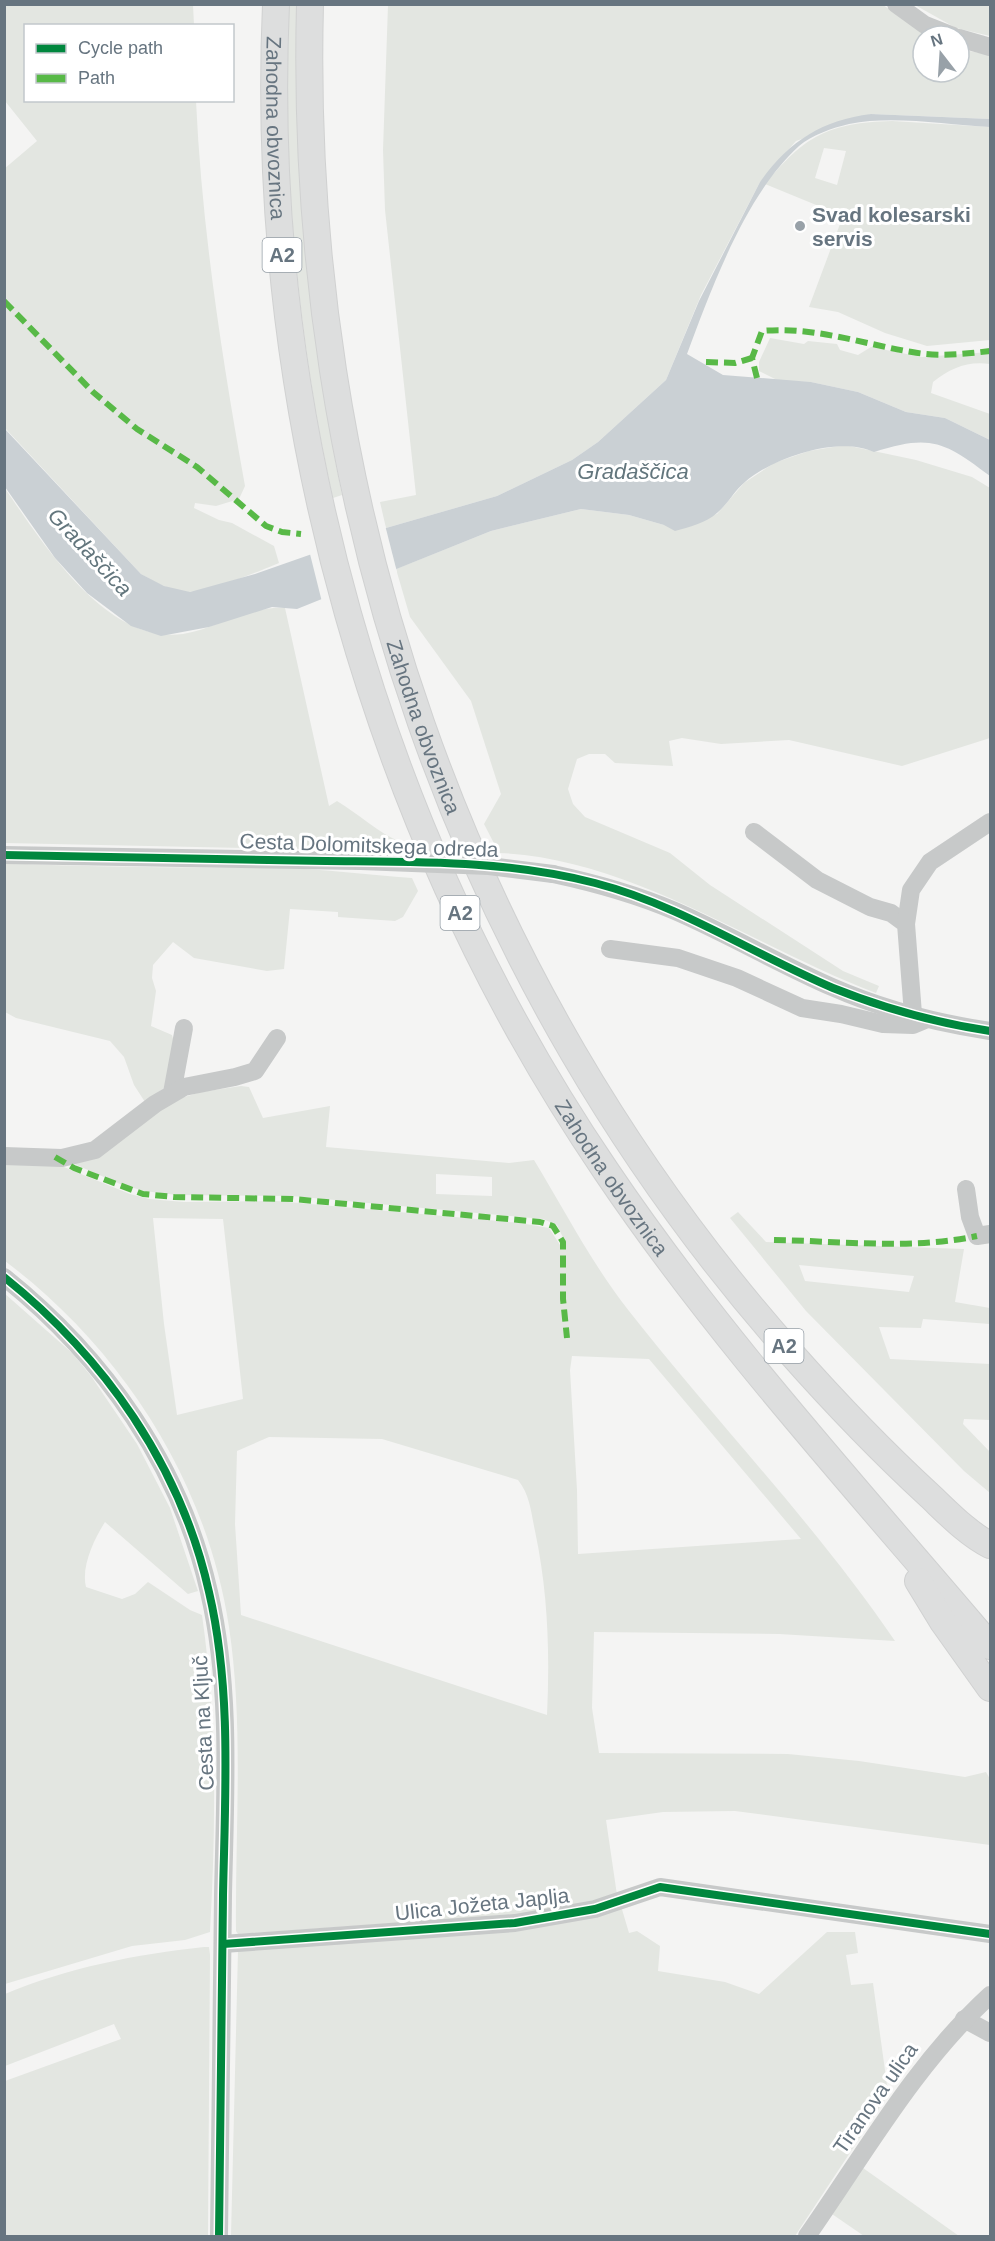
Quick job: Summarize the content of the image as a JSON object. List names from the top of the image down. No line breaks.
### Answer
{"streets":{"highway":["Zahodna obvoznica","A2"],"street":["Cesta Dolomitskega odreda","Cesta na Ključ","Ulica Jožeta Japlja","Tiranova ulica"]},"crossings":[["Cesta na Ključ","Ulica Jožeta Japlja"]],"water":["Gradaščica"],"places":["Svad kolesarski servis"],"legend":["Cycle path","Path"],"north":"top"}
